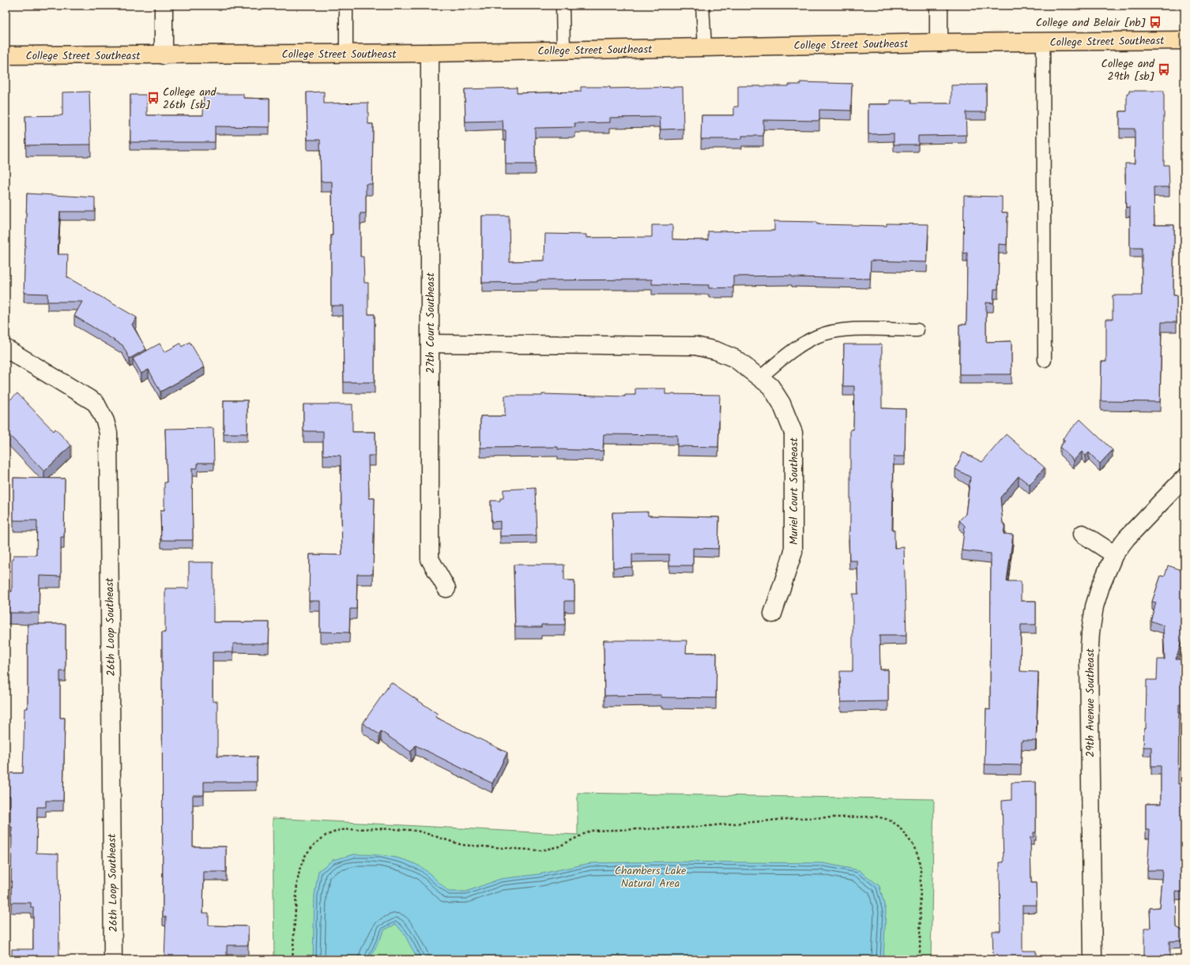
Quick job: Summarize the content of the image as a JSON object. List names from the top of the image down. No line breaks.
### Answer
{"streets":{"main road":["College Street Southeast"],"street":["27th Court Southeast","Muriel Court Southeast","26th Loop Southeast","29th Avenue Southeast"]},"crossings":[["College Street Southeast","27th Court Southeast"],["27th Court Southeast","Muriel Court Southeast"]],"parks":["Chambers Lake Natural Area"],"places":{"bus stop":["College and Belair [nb]","College and 29th [sb]","College and 26th [sb]"]}}
